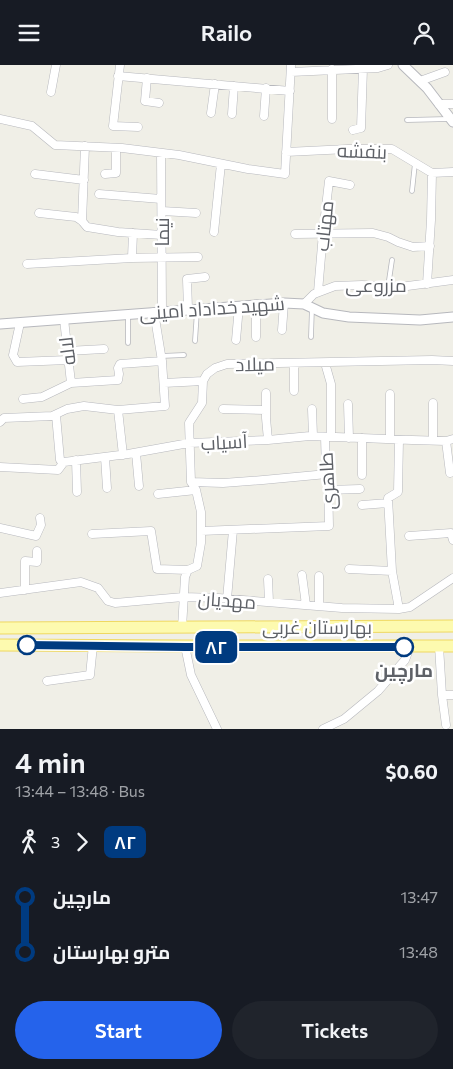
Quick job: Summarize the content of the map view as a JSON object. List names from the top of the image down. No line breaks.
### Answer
{"streets":{"main road":["بهارستان غربی"],"street":["بنفشه","مهتاب","نیما","مزروعی","شهید خداداد امینی","لاله","میلاد","آسیاب","طاهری","مهدیان"]},"crossings":[["مهتاب","مزروعی"],["نیما","شهید خداداد امینی"],["مزروعی","شهید خداداد امینی"],["شهید خداداد امینی","لاله"],["میلاد","طاهری"],["آسیاب","طاهری"]],"places":["مارچین"],"lines":["bus line ۸۲"],"page":{"header":"Railo","on_map":"۸۲","heading":["4 min","13:44 – 13:48 · Bus","$0.60"],"legs":["3","۸۲"],"list":[{"name":"مارچین","value":"13:47"},{"name":"مترو بهارستان","value":"13:48"}],"buttons":["Start","Tickets"]}}
